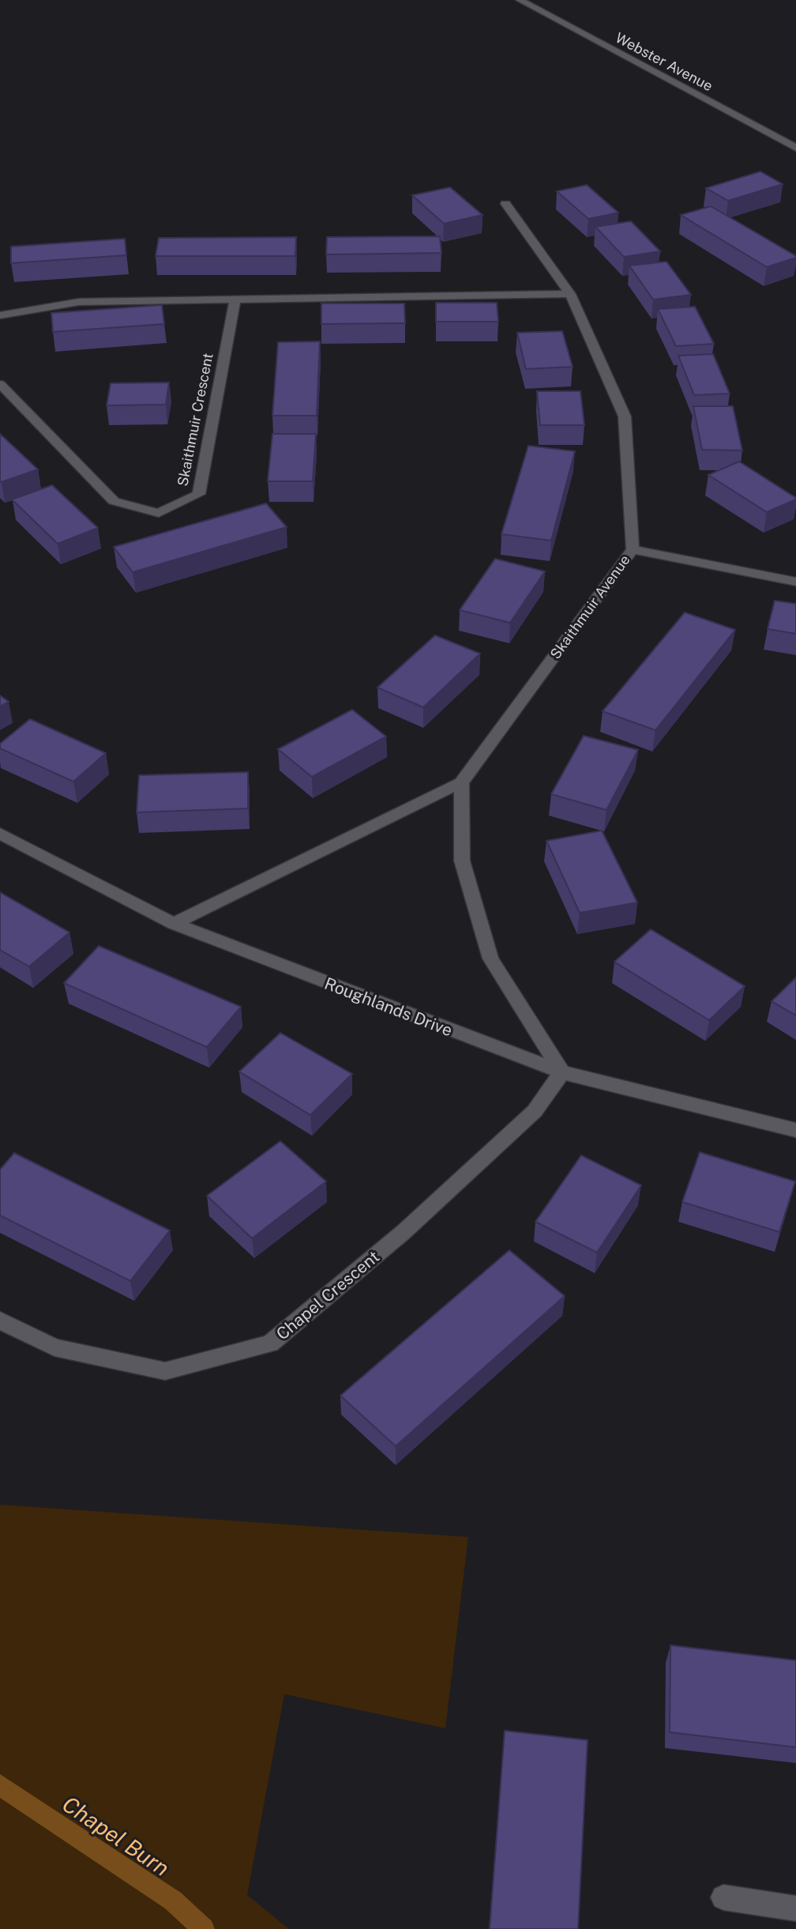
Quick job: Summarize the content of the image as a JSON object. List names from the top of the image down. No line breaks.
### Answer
{"streets":{"street":["Webster Avenue","Skaithmuir Crescent","Skaithmuir Avenue","Roughlands Drive","Chapel Crescent"]},"crossings":[["Skaithmuir Avenue","Roughlands Drive"],["Roughlands Drive","Chapel Crescent"]],"water":["Chapel Burn"]}
